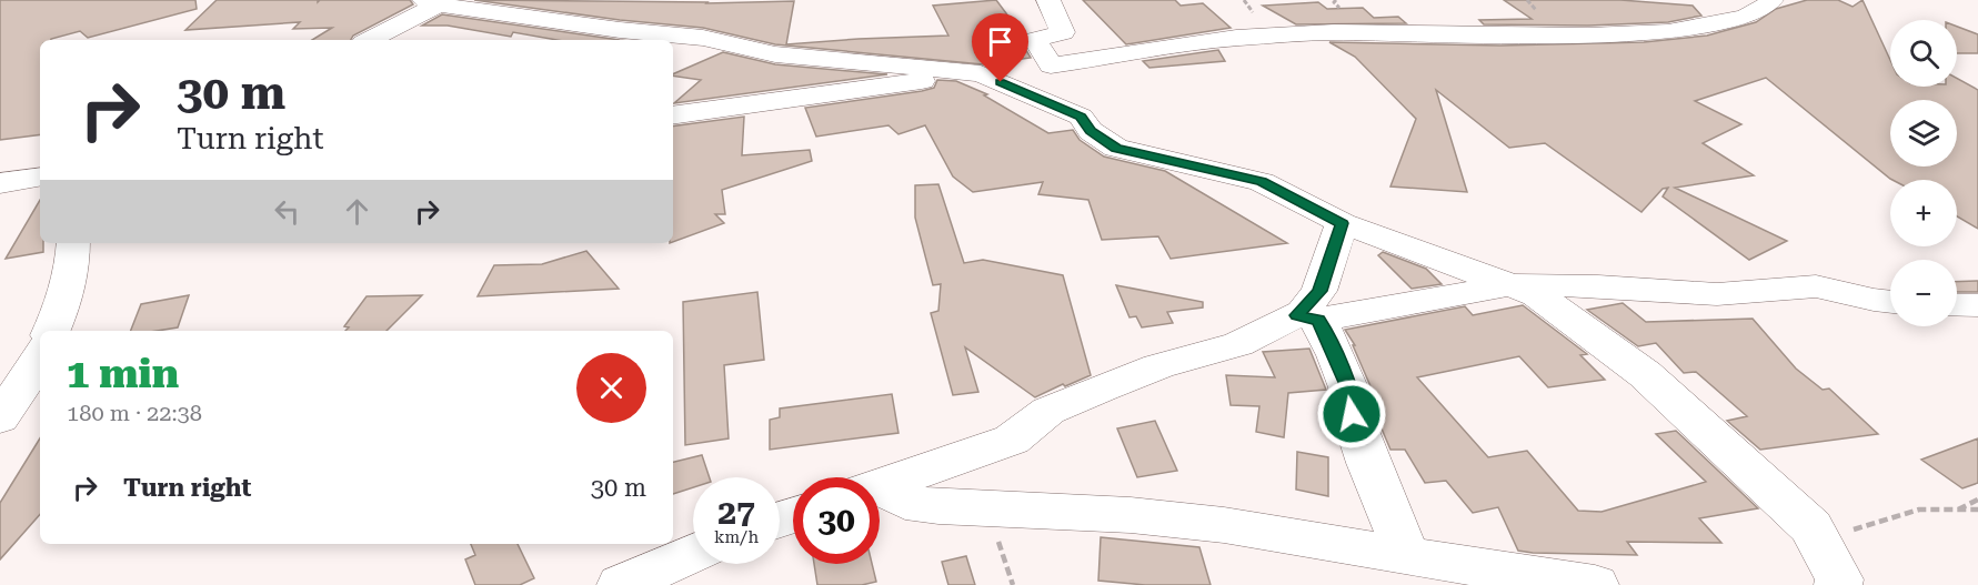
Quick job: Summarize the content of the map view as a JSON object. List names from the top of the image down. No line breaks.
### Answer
{"page":{"map_buttons":["+","−"],"turn":["30 m","Turn right"],"heading":["1 min","180 m · 22:38"],"list":[{"name":"Turn right","value":"30 m"}],"speed":"27 km/h","limit":"30"}}
